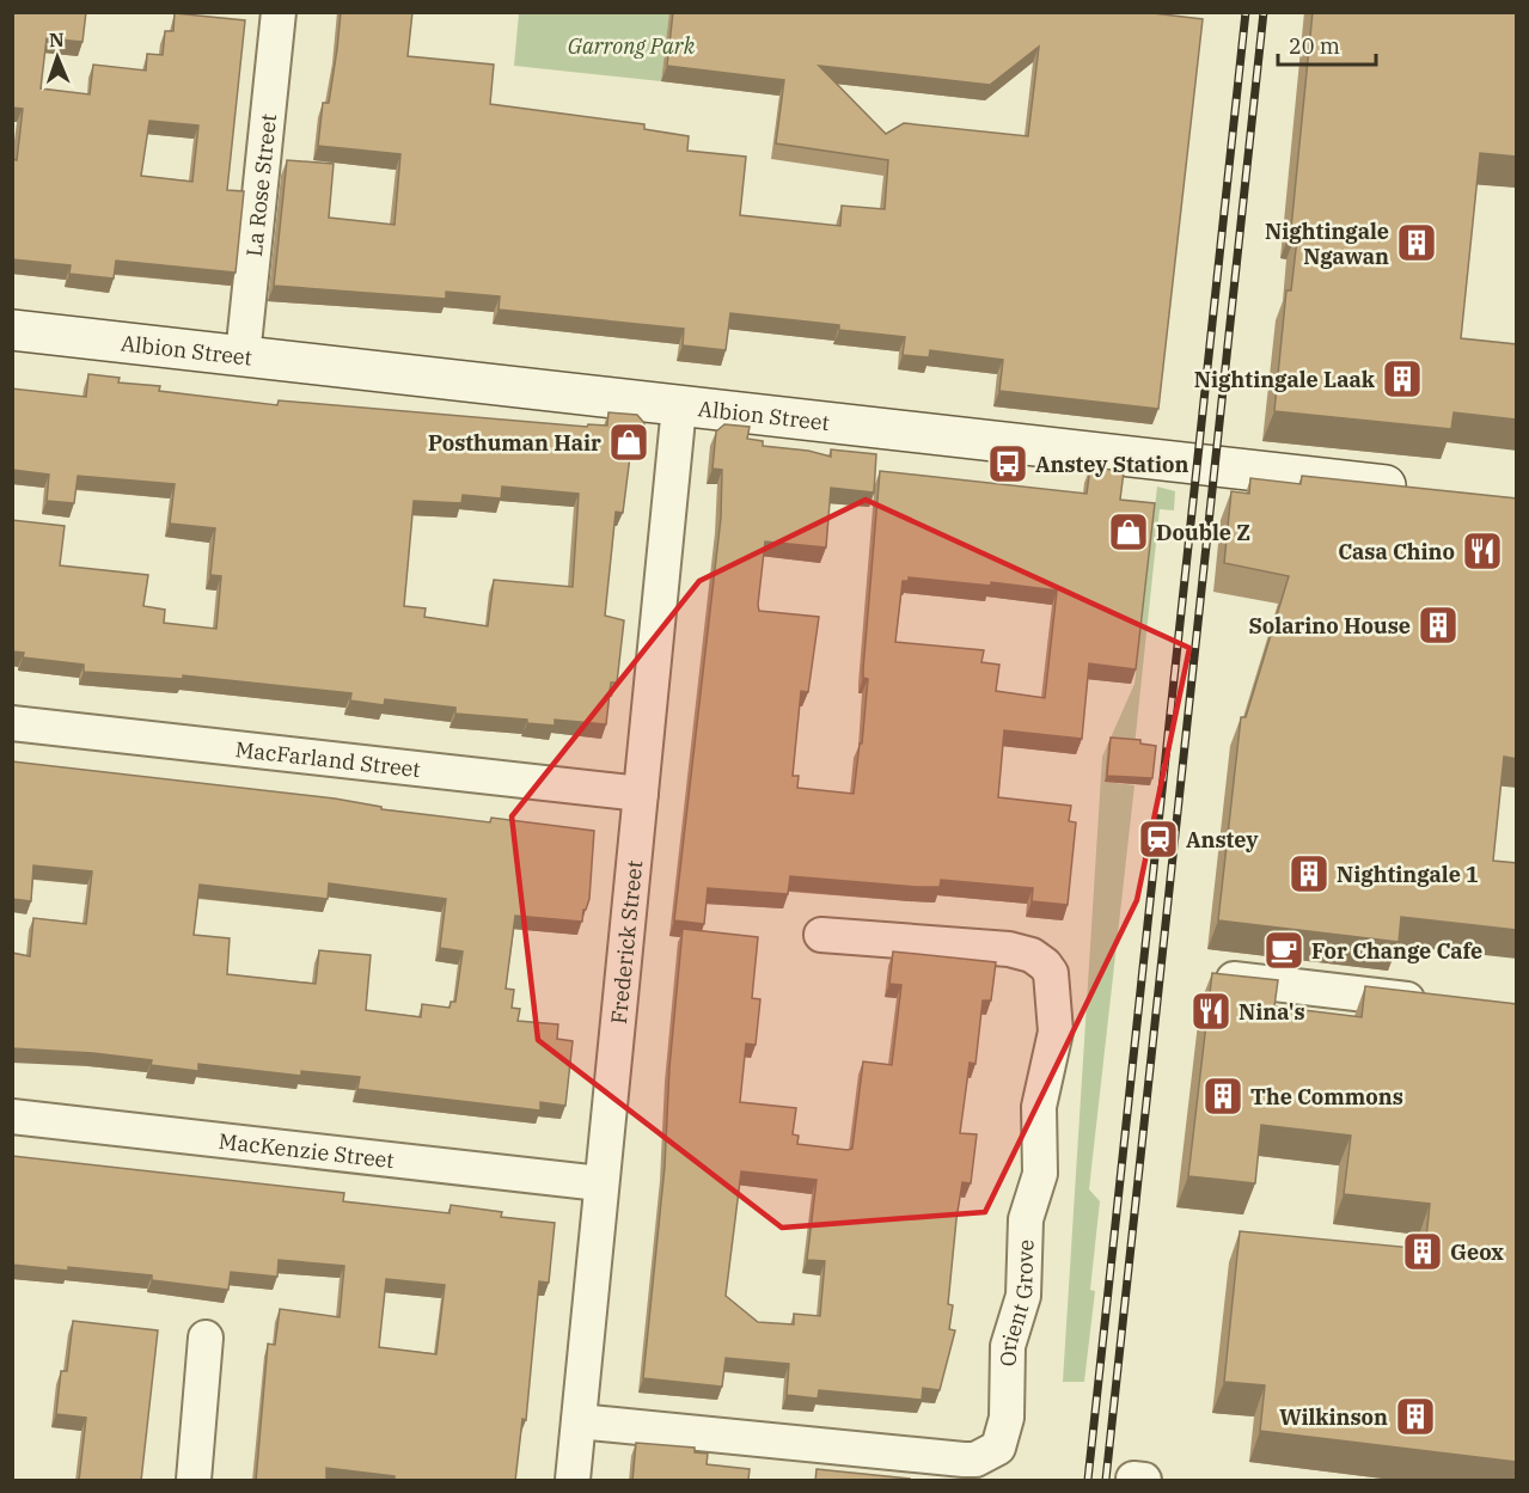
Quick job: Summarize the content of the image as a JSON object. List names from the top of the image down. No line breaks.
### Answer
{"streets":{"street":["La Rose Street","Albion Street","MacFarland Street","Frederick Street","MacKenzie Street","Orient Grove"]},"crossings":[["La Rose Street","Albion Street"],["Albion Street","Frederick Street"],["MacFarland Street","Frederick Street"],["Frederick Street","MacKenzie Street"],["Frederick Street","Orient Grove"]],"parks":["Garrong Park"],"places":{"building":["Nightingale Ngawan","Nightingale Laak","Solarino House","Nightingale 1","The Commons","Geox","Wilkinson"],"shop":["Posthuman Hair","Double Z"],"bus stop":["Anstey Station"],"restaurant":["Casa Chino","Nina's"],"station":["Anstey"],"cafe":["For Change Cafe"]},"scale_bar":"20 m","north":"top"}
